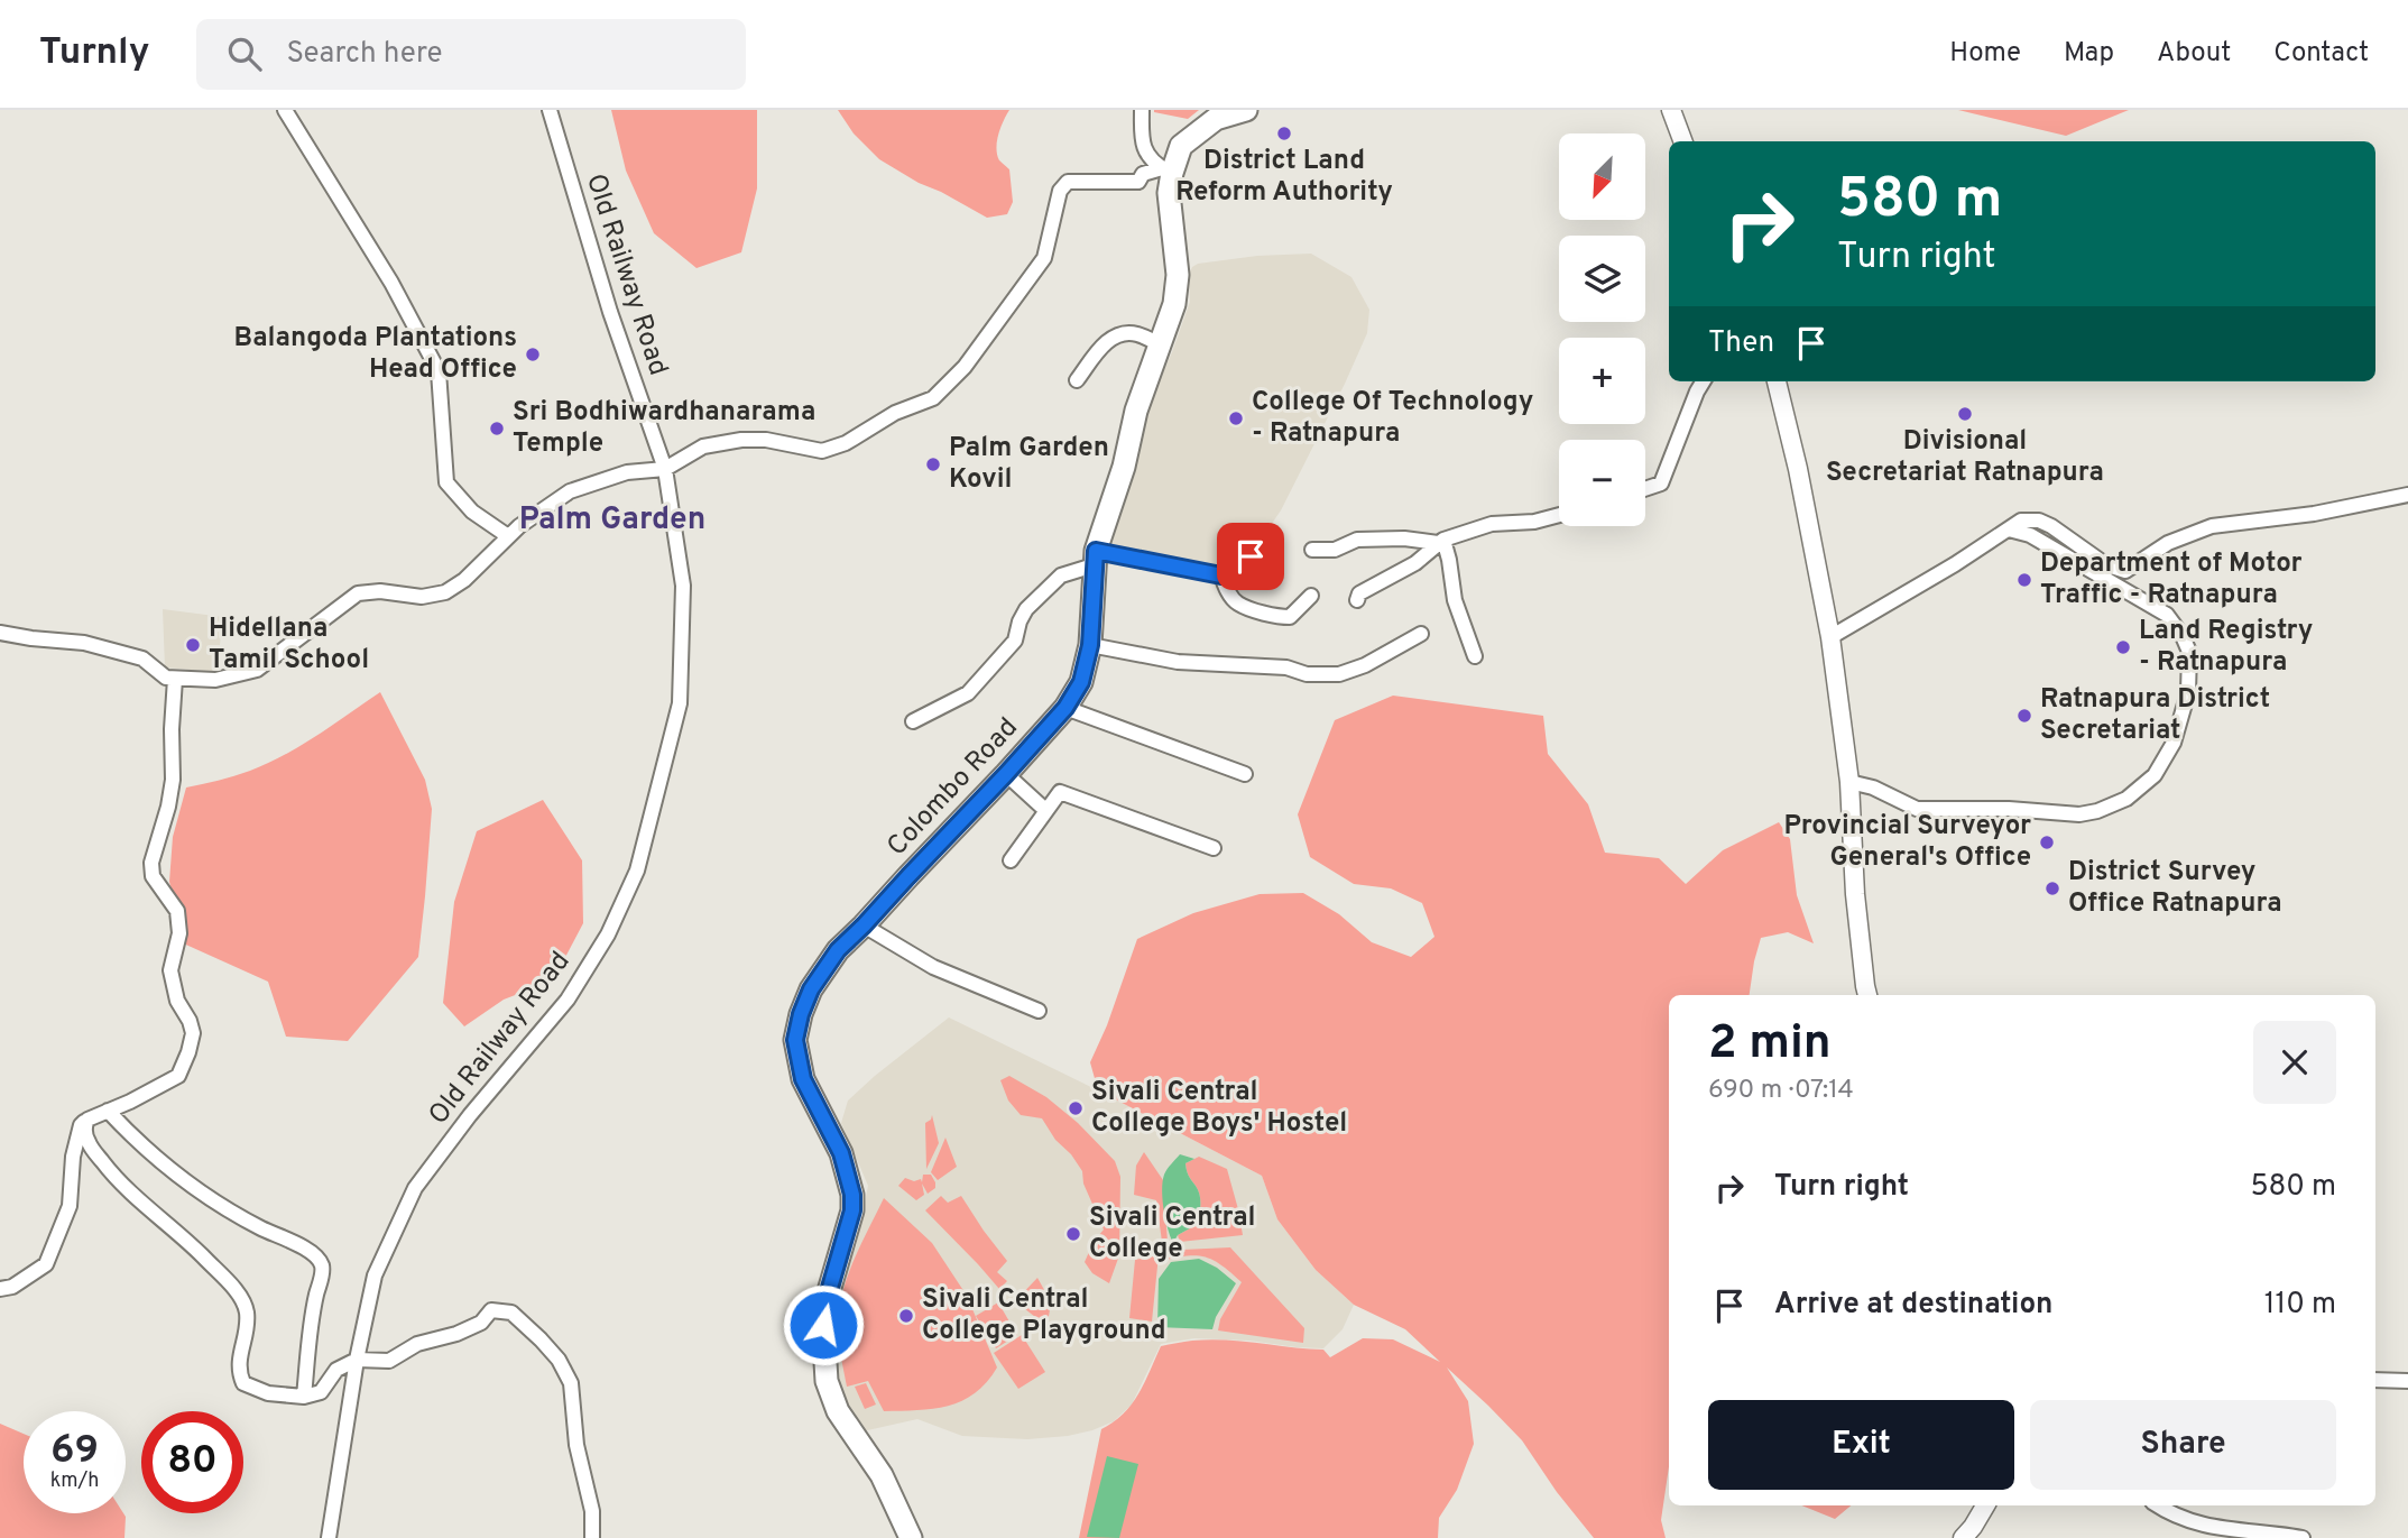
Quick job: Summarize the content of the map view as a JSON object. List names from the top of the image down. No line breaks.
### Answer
{"streets":{"highway":["Colombo Road"],"street":["Old Railway Road"]},"districts":["Palm Garden"],"places":["District Land Reform Authority","Balangoda Plantations Head Office","Divisional Secretariat Ratnapura","College Of Technology - Ratnapura","Sri Bodhiwardhanarama Temple","Palm Garden Kovil","Department of Motor Traffic - Ratnapura","Hidellana Tamil School","Land Registry - Ratnapura","Ratnapura District Secretariat","Provincial Surveyor General's Office","District Survey Office Ratnapura","Sivali Central College Boys' Hostel","Sivali Central College","Sivali Central College Playground"],"north":"bottom left","page":{"header":"Turnly","search":"Search here","nav":["Home","Map","About","Contact"],"map_buttons":["+","−"],"turn":["580 m","Turn right"],"then":"Then","heading":["2 min","690 m · 07:14"],"list":[{"name":"Turn right","value":"580 m"},{"name":"Arrive at destination","value":"110 m"}],"buttons":["Exit","Share"],"speed":"69 km/h","limit":"80"}}
